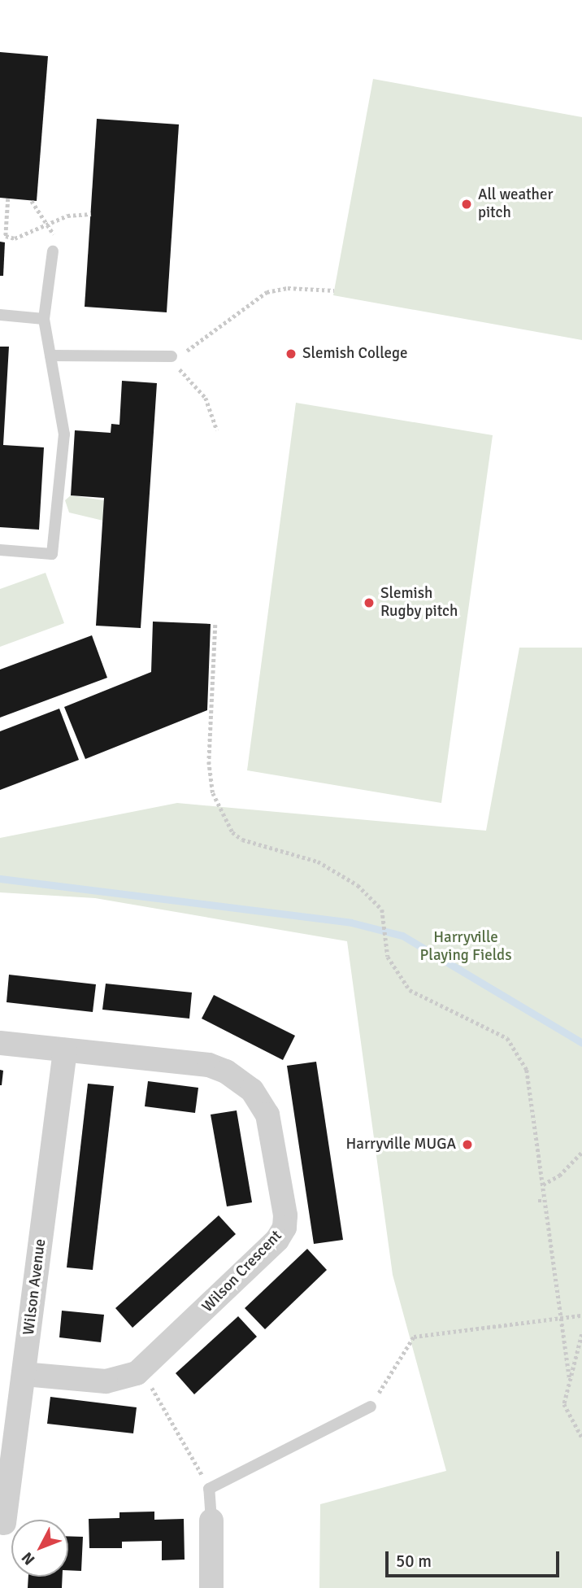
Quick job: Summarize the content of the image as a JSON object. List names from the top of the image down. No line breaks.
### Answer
{"streets":{"street":["Wilson Crescent","Wilson Avenue"]},"crossings":[["Wilson Crescent","Wilson Avenue"]],"parks":["Harryville Playing Fields"],"places":["All weather pitch","Slemish College","Slemish Rugby pitch","Harryville MUGA"],"scale_bar":"50 m","north":"bottom left"}
